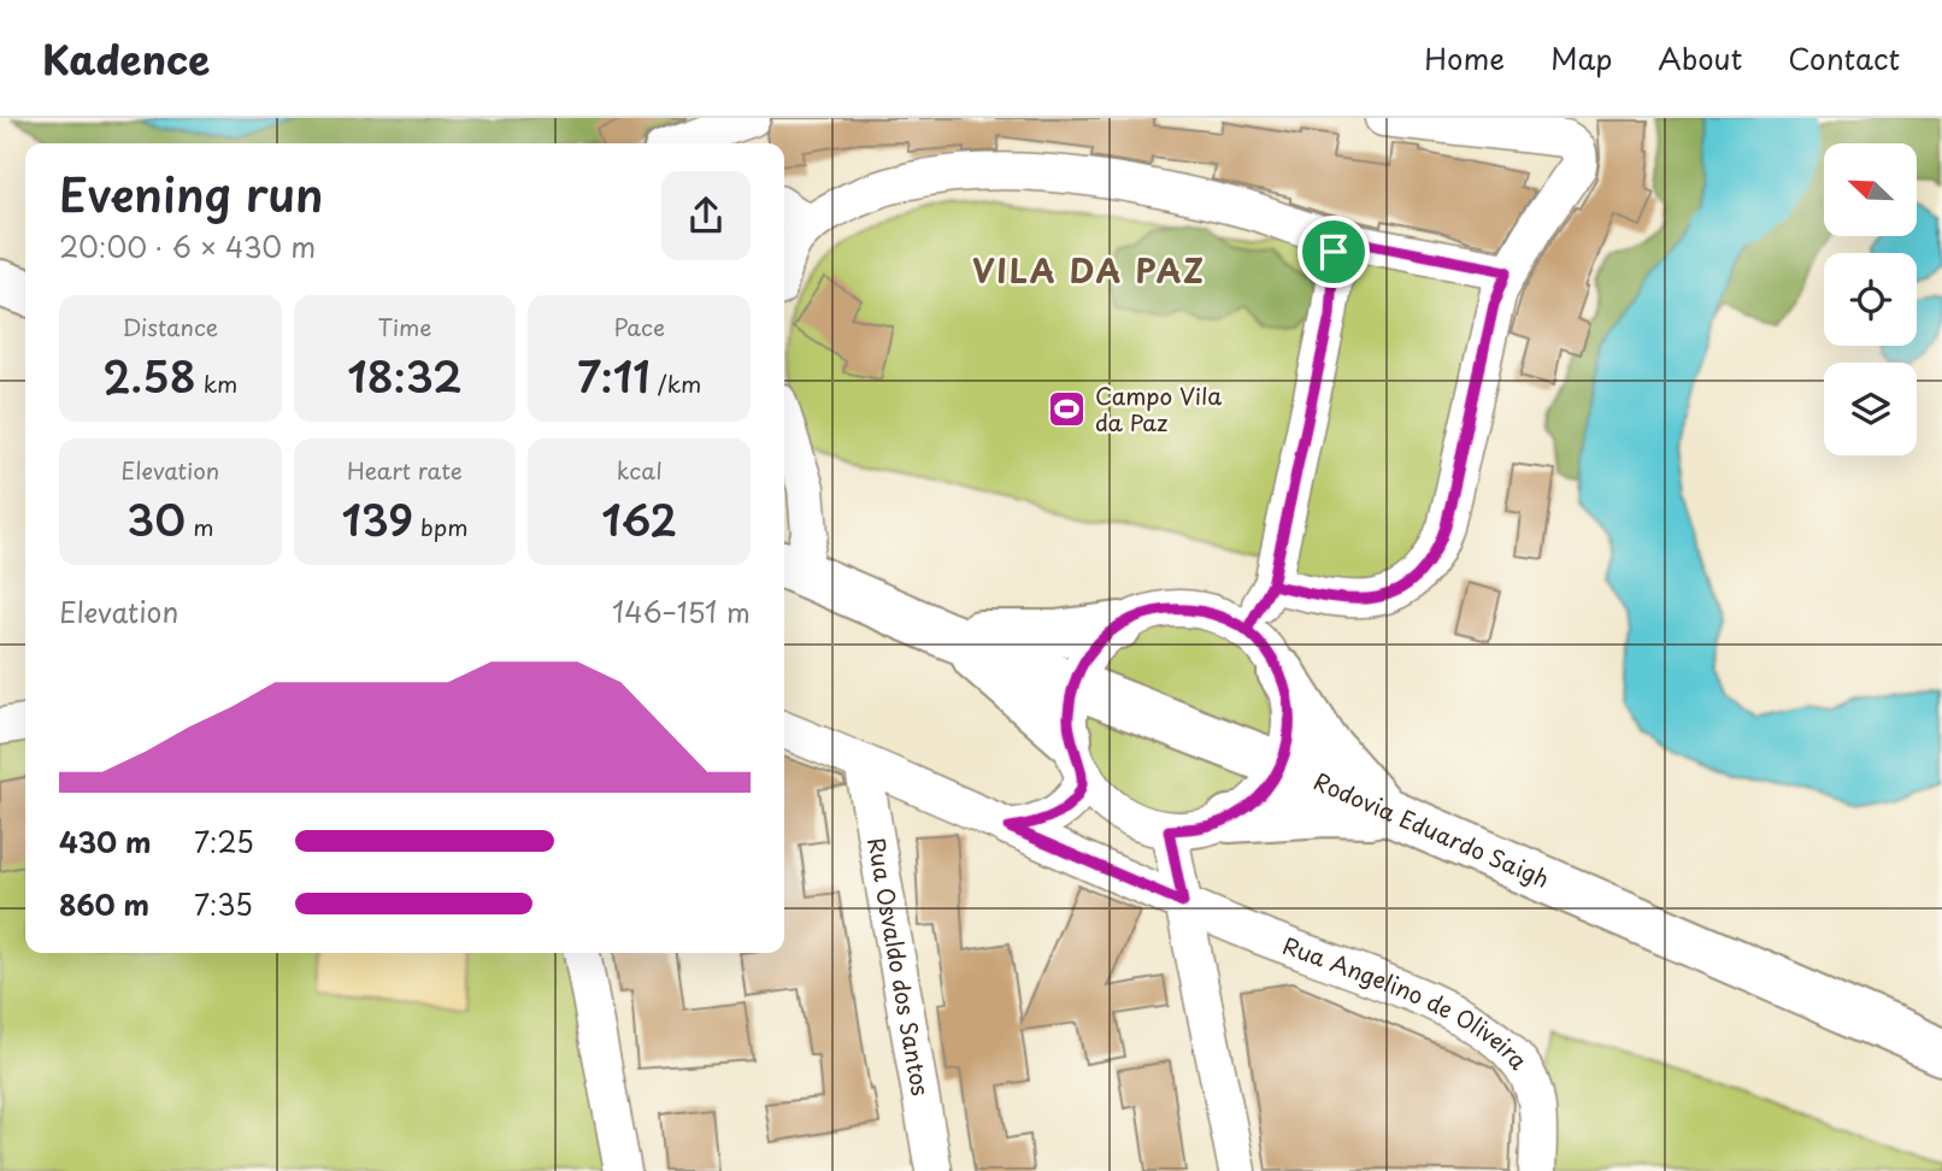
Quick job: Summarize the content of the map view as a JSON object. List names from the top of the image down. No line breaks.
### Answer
{"streets":{"highway":["Rodovia Eduardo Saigh"],"street":["Rua Osvaldo dos Santos","Rua Angelino de Oliveira"]},"crossings":[["Rua Osvaldo dos Santos","Rua Angelino de Oliveira"]],"districts":["VILA DA PAZ"],"places":{"sports":["Campo Vila da Paz"]},"north":"top left","page":{"header":"Kadence","nav":["Home","Map","About","Contact"],"heading":["Evening run","20:00 · 6 × 430 m"],"stats":[["Distance","2.58 km"],["Time","18:32"],["Pace","7:11 /km"],["Elevation","30 m"],["Heart rate","139 bpm"],["kcal","162"]],"chart":["Elevation","146–151 m"],"list":[{"name":"430 m","note":"7:25"},{"name":"860 m","note":"7:35"}]}}
